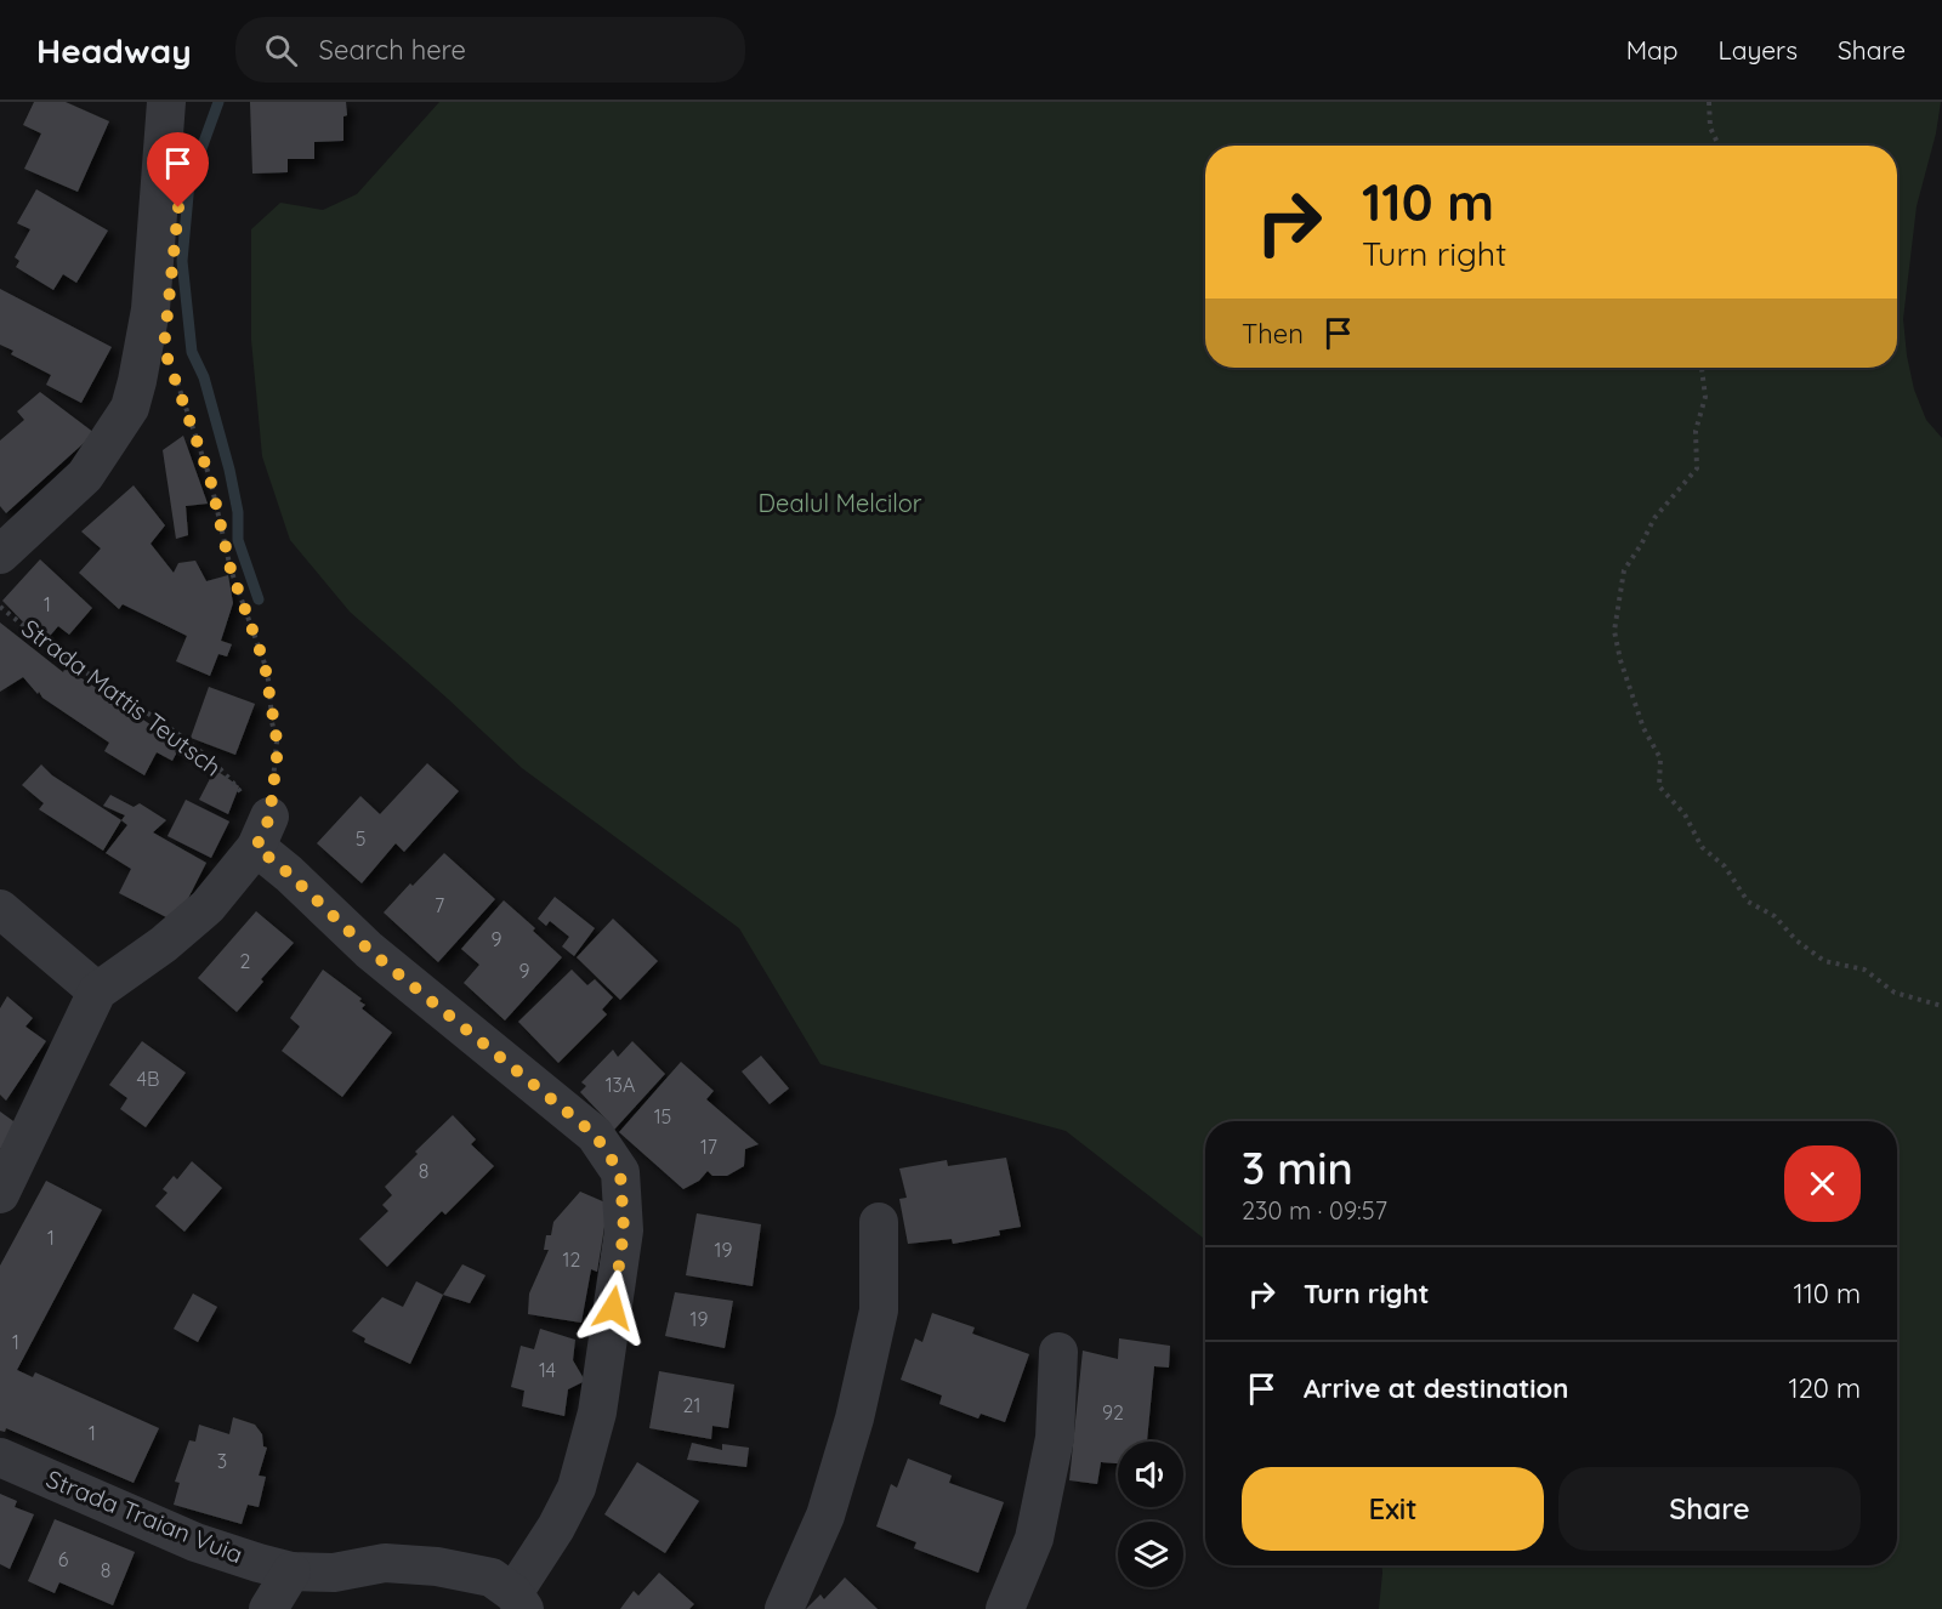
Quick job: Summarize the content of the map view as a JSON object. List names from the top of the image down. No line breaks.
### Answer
{"streets":{"street":["Strada Traian Vuia"],"path":["Strada Mattis Teutsch"]},"parks":["Dealul Melcilor"],"house_numbers":["1","5","7","9","2","9","4B","13A","15","17","8","1","19","12","19","1","14","21","92","1","3","6","8"],"page":{"header":"Headway","search":"Search here","nav":["Map","Layers","Share"],"turn":["110 m","Turn right"],"then":"Then","heading":["3 min","230 m · 09:57"],"list":[{"name":"Turn right","value":"110 m"},{"name":"Arrive at destination","value":"120 m"}],"buttons":["Exit","Share"]}}
